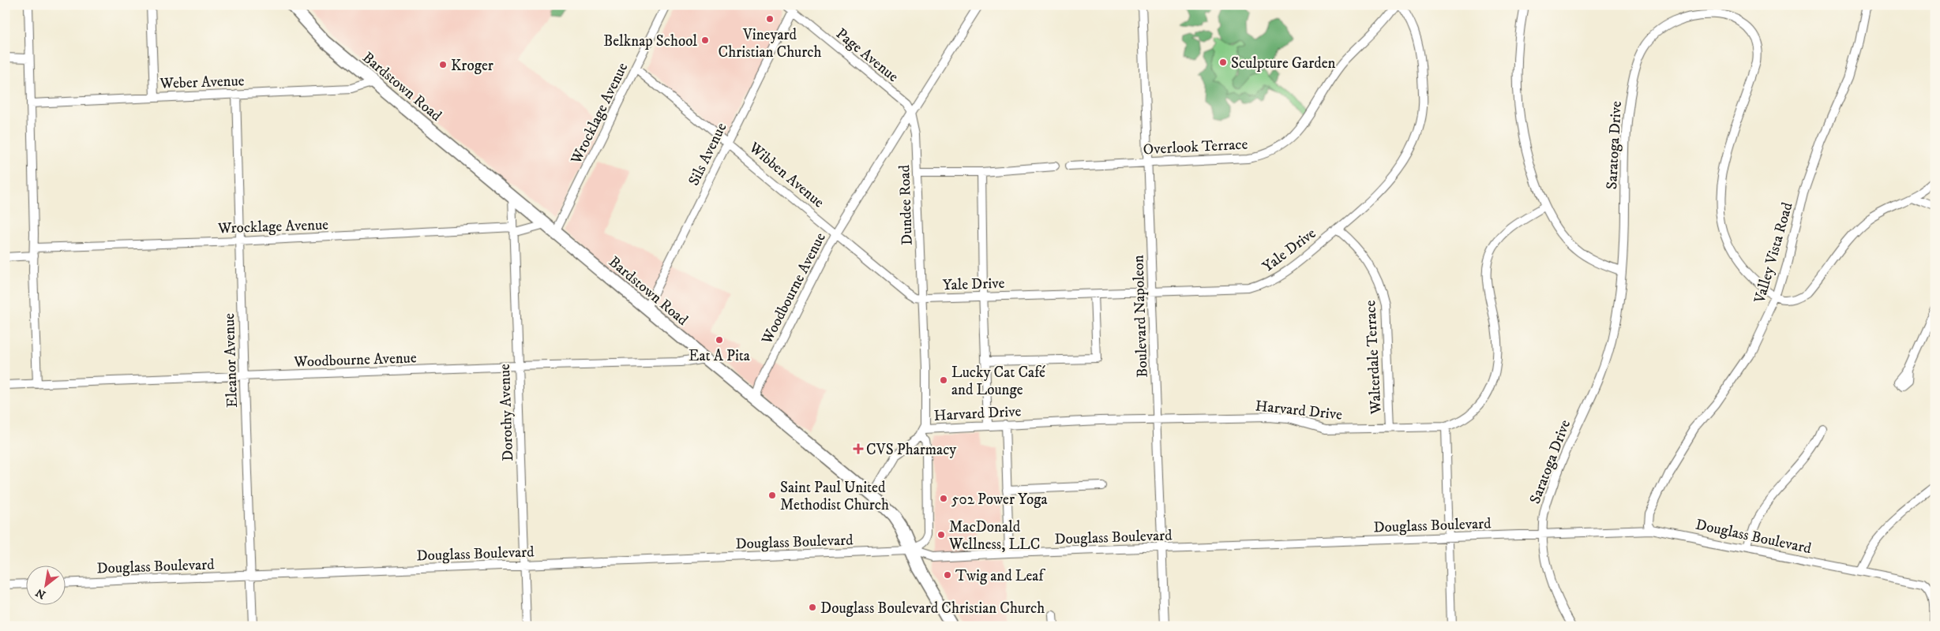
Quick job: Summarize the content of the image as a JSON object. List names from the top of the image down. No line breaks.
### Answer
{"streets":{"main road":["Bardstown Road"],"street":["Page Avenue","Weber Avenue","Wrocklage Avenue","Saratoga Drive","Overlook Terrace","Sils Avenue","Wibben Avenue","Dundee Road","Yale Drive","Valley Vista Road","Woodbourne Avenue","Boulevard Napoleon","Walterdale Terrace","Eleanor Avenue","Harvard Drive","Dorothy Avenue","Douglass Boulevard"]},"crossings":[["Page Avenue","Sils Avenue"],["Page Avenue","Dundee Road"],["Page Avenue","Woodbourne Avenue"],["Weber Avenue","Bardstown Road"],["Weber Avenue","Eleanor Avenue"],["Bardstown Road","Wrocklage Avenue"],["Bardstown Road","Sils Avenue"],["Bardstown Road","Dundee Road"],["Bardstown Road","Woodbourne Avenue"],["Bardstown Road","Harvard Drive"],["Bardstown Road","Dorothy Avenue"],["Bardstown Road","Douglass Boulevard"],["Wrocklage Avenue","Wibben Avenue"],["Wrocklage Avenue","Eleanor Avenue"],["Wrocklage Avenue","Dorothy Avenue"],["Saratoga Drive","Douglass Boulevard"],["Overlook Terrace","Boulevard Napoleon"],["Sils Avenue","Wibben Avenue"],["Wibben Avenue","Dundee Road"],["Wibben Avenue","Yale Drive"],["Wibben Avenue","Woodbourne Avenue"],["Dundee Road","Yale Drive"],["Dundee Road","Woodbourne Avenue"],["Dundee Road","Harvard Drive"],["Dundee Road","Douglass Boulevard"],["Yale Drive","Boulevard Napoleon"],["Yale Drive","Walterdale Terrace"],["Valley Vista Road","Douglass Boulevard"],["Woodbourne Avenue","Eleanor Avenue"],["Woodbourne Avenue","Dorothy Avenue"],["Boulevard Napoleon","Harvard Drive"],["Boulevard Napoleon","Douglass Boulevard"],["Walterdale Terrace","Harvard Drive"],["Eleanor Avenue","Douglass Boulevard"],["Dorothy Avenue","Douglass Boulevard"]],"places":{"other":["Vineyard Christian Church","Belknap School","Sculpture Garden","Kroger","Eat A Pita","Lucky Cat Café and Lounge","Saint Paul United Methodist Church","502 Power Yoga","MacDonald Wellness, LLC","Twig and Leaf","Douglass Boulevard Christian Church"],"health":["CVS Pharmacy"]},"north":"bottom left"}
